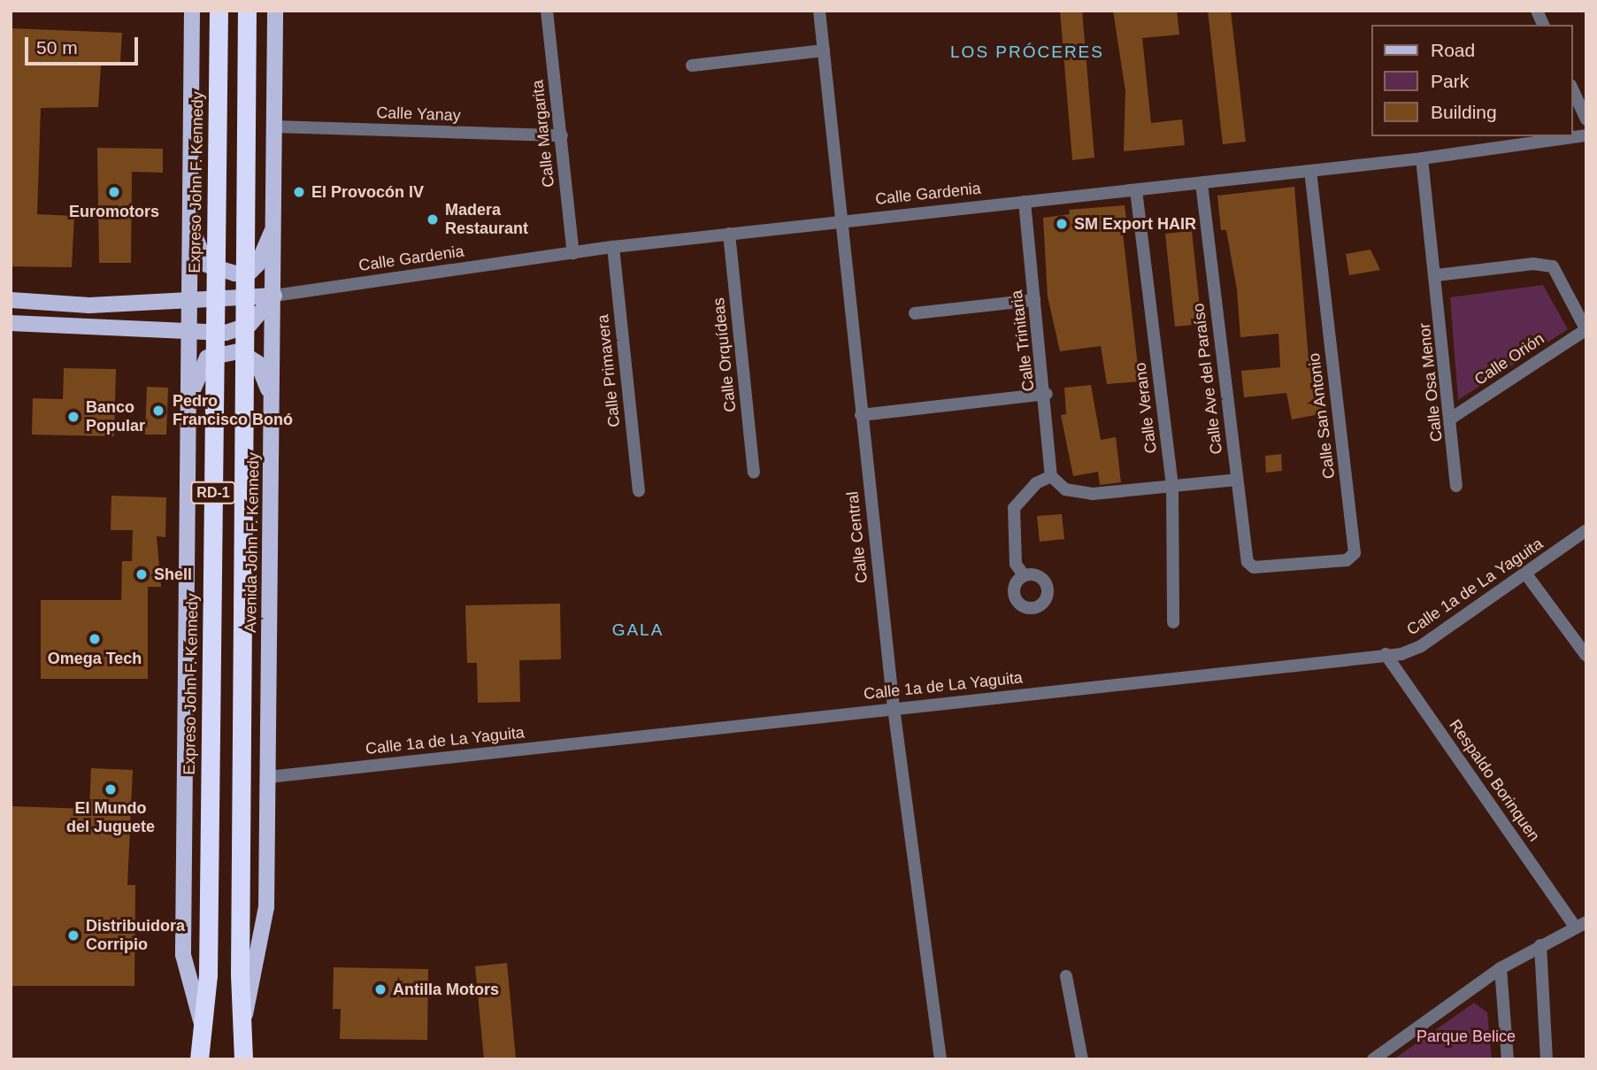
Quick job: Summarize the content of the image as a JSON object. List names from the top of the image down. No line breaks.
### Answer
{"streets":{"highway":["Expreso John F. Kennedy","RD-1"],"main road":["Avenida John F. Kennedy"],"street":["Calle Yanay","Calle Margarita","Calle Gardenia","Calle Trinitaria","Calle Orquídeas","Calle Orión","Calle Primavera","Calle Ave del Paraíso","Calle Osa Menor","Calle Verano","Calle San Antonio","Calle Central","Calle 1a de La Yaguita","Respaldo Borinquen"]},"crossings":[["Calle Yanay","Calle Margarita"],["Calle Yanay","Avenida John F. Kennedy"],["Calle Margarita","Calle Gardenia"],["Expreso John F. Kennedy","RD-1"],["Calle Gardenia","Calle Trinitaria"],["Calle Gardenia","Calle Orquídeas"],["Calle Gardenia","Calle Primavera"],["Calle Gardenia","Calle Ave del Paraíso"],["Calle Gardenia","Calle Osa Menor"],["Calle Gardenia","Calle Verano"],["Calle Gardenia","Calle San Antonio"],["Calle Gardenia","Calle Central"],["Calle Gardenia","Avenida John F. Kennedy"],["Calle Orión","Calle Osa Menor"],["Calle Ave del Paraíso","Calle San Antonio"],["RD-1","Avenida John F. Kennedy"],["Calle Central","Calle 1a de La Yaguita"],["Avenida John F. Kennedy","Calle 1a de La Yaguita"],["Calle 1a de La Yaguita","Respaldo Borinquen"]],"districts":["LOS PRÓCERES","GALA"],"parks":["Parque Belice"],"places":["Euromotors","El Provocón IV","Madera Restaurant","SM Export HAIR","Pedro Francisco Bonó","Banco Popular","Shell","Omega Tech","El Mundo del Juguete","Distribuidora Corripio","Antilla Motors"],"legend":["Road","Park","Building"],"scale_bar":"50 m"}
